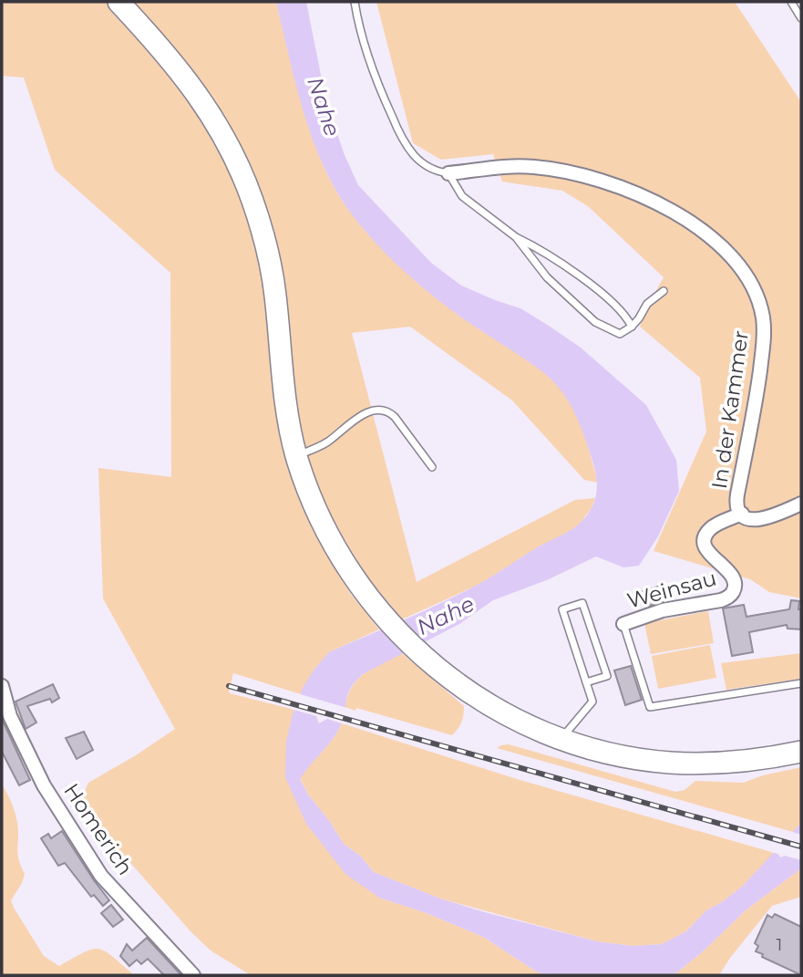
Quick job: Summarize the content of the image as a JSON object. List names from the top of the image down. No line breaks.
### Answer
{"streets":{"street":["In der Kammer","Weinsau","Homerich"]},"crossings":[["In der Kammer","Weinsau"]],"water":["Nahe"],"house_numbers":["1"]}
